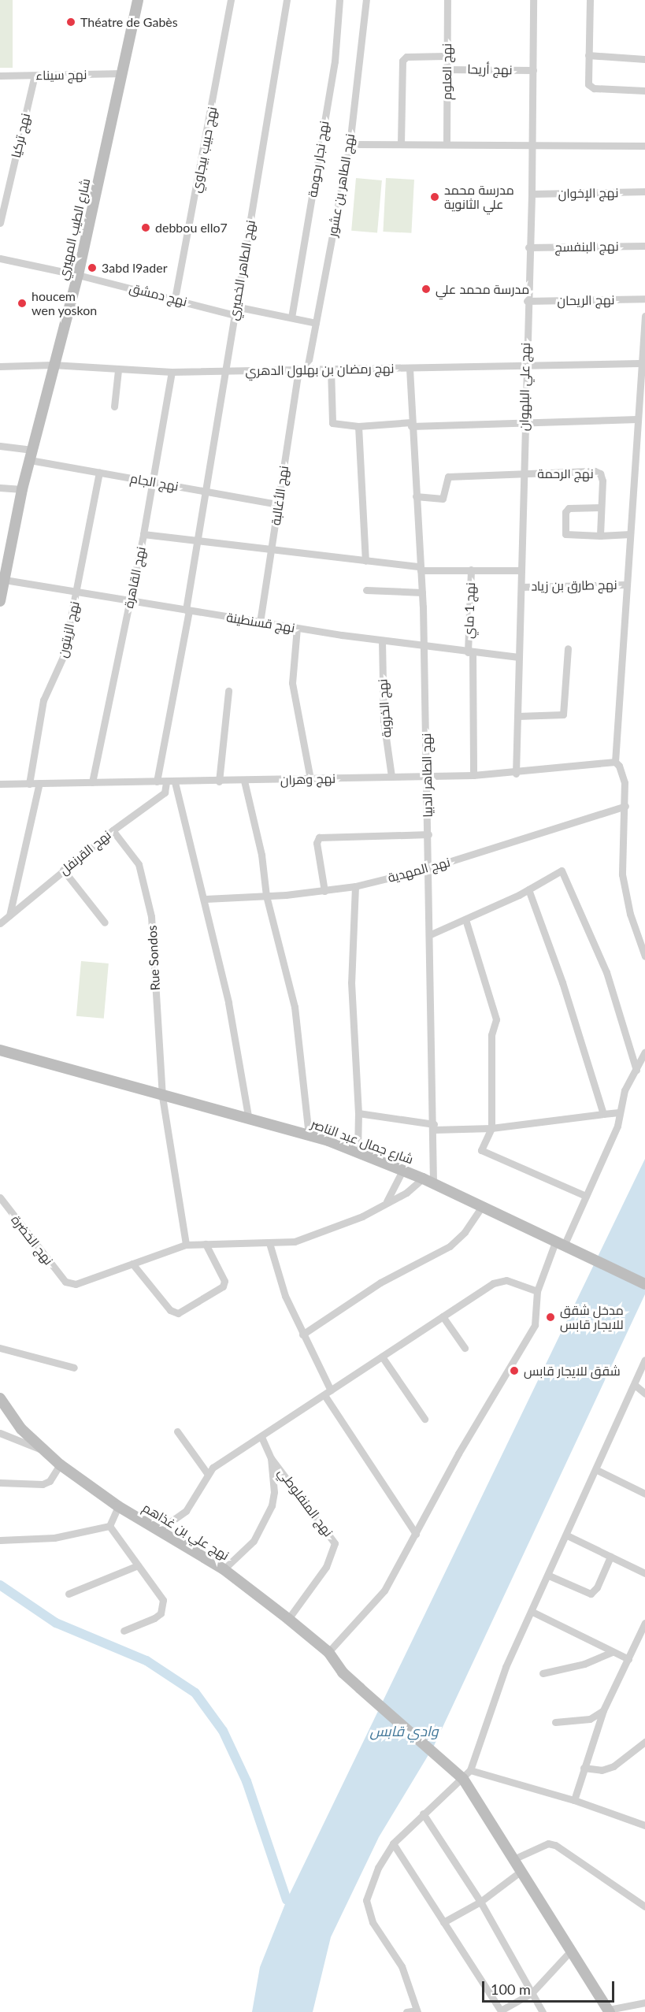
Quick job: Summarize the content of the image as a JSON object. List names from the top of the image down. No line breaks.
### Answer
{"streets":{"main road":["شارع الطيب المهيري","شارع جمال عبد الناصر","نهج علي بن غذاهم"],"street":["نهج أريحا","نهج العلوم","نهج سيناء","نهج تركيا","نهج حبيب بيجاوي","نهج نجار رحومة","نهج الطاهر بن عشور","نهج الإخوان","نهج البنفسج","نهج الطاهر الخميري","نهج دمشق","نهج الريحان","نهج رمضان بن بهلول الدهري","نهج علي البلهوان","نهج الرحمة","نهج الجام","نهج الأغالبة","نهج القاهرة","نهج طارق بن زياد","نهج 1 ماي","نهج قسنطينة","نهج الزيتون","نهج الخروبة","نهج الطاهر الدبيا","نهج وهران","نهج القرنفل","نهج المهدية","Rue Sondos","نهج الخضرة","نهج المنفلوطي"]},"crossings":[["نهج أريحا","نهج العلوم"],["نهج أريحا","نهج علي البلهوان"],["نهج سيناء","نهج تركيا"],["نهج سيناء","شارع الطيب المهيري"],["نهج حبيب بيجاوي","نهج دمشق"],["نهج الطاهر بن عشور","نهج رمضان بن بهلول الدهري"],["نهج الإخوان","نهج علي البلهوان"],["شارع الطيب المهيري","نهج دمشق"],["شارع الطيب المهيري","نهج رمضان بن بهلول الدهري"],["شارع الطيب المهيري","نهج الجام"],["شارع الطيب المهيري","نهج قسنطينة"],["نهج البنفسج","نهج علي البلهوان"],["نهج الطاهر الخميري","نهج دمشق"],["نهج الطاهر الخميري","نهج رمضان بن بهلول الدهري"],["نهج الطاهر الخميري","نهج الجام"],["نهج الطاهر الخميري","نهج قسنطينة"],["نهج الطاهر الخميري","نهج وهران"],["نهج الريحان","نهج علي البلهوان"],["نهج رمضان بن بهلول الدهري","نهج علي البلهوان"],["نهج رمضان بن بهلول الدهري","نهج الأغالبة"],["نهج رمضان بن بهلول الدهري","نهج القاهرة"],["نهج رمضان بن بهلول الدهري","نهج الطاهر الدبيا"],["نهج علي البلهوان","نهج الرحمة"],["نهج علي البلهوان","نهج طارق بن زياد"],["نهج علي البلهوان","نهج قسنطينة"],["نهج علي البلهوان","نهج وهران"],["نهج الجام","نهج الأغالبة"],["نهج الجام","نهج القاهرة"],["نهج الجام","نهج الزيتون"],["نهج الأغالبة","نهج قسنطينة"],["نهج القاهرة","نهج قسنطينة"],["نهج القاهرة","نهج وهران"],["نهج 1 ماي","نهج قسنطينة"],["نهج 1 ماي","نهج وهران"],["نهج قسنطينة","نهج الزيتون"],["نهج قسنطينة","نهج الخروبة"],["نهج قسنطينة","نهج الطاهر الدبيا"],["نهج الزيتون","نهج وهران"],["نهج الخروبة","نهج وهران"],["نهج الطاهر الدبيا","نهج وهران"],["نهج الطاهر الدبيا","نهج المهدية"],["نهج الطاهر الدبيا","شارع جمال عبد الناصر"],["نهج وهران","نهج القرنفل"],["نهج القرنفل","Rue Sondos"],["Rue Sondos","شارع جمال عبد الناصر"],["نهج المنفلوطي","نهج علي بن غذاهم"]],"water":["وادي قابس"],"places":["Théatre de Gabès","مدرسة محمد علي الثانوية","debbou ello7","3abd l9ader","مدرسة محمد علي","houcem wen yoskon","مدخل شقق للايجار قابس","شقق للايجار قابس"],"scale_bar":"100 m"}
